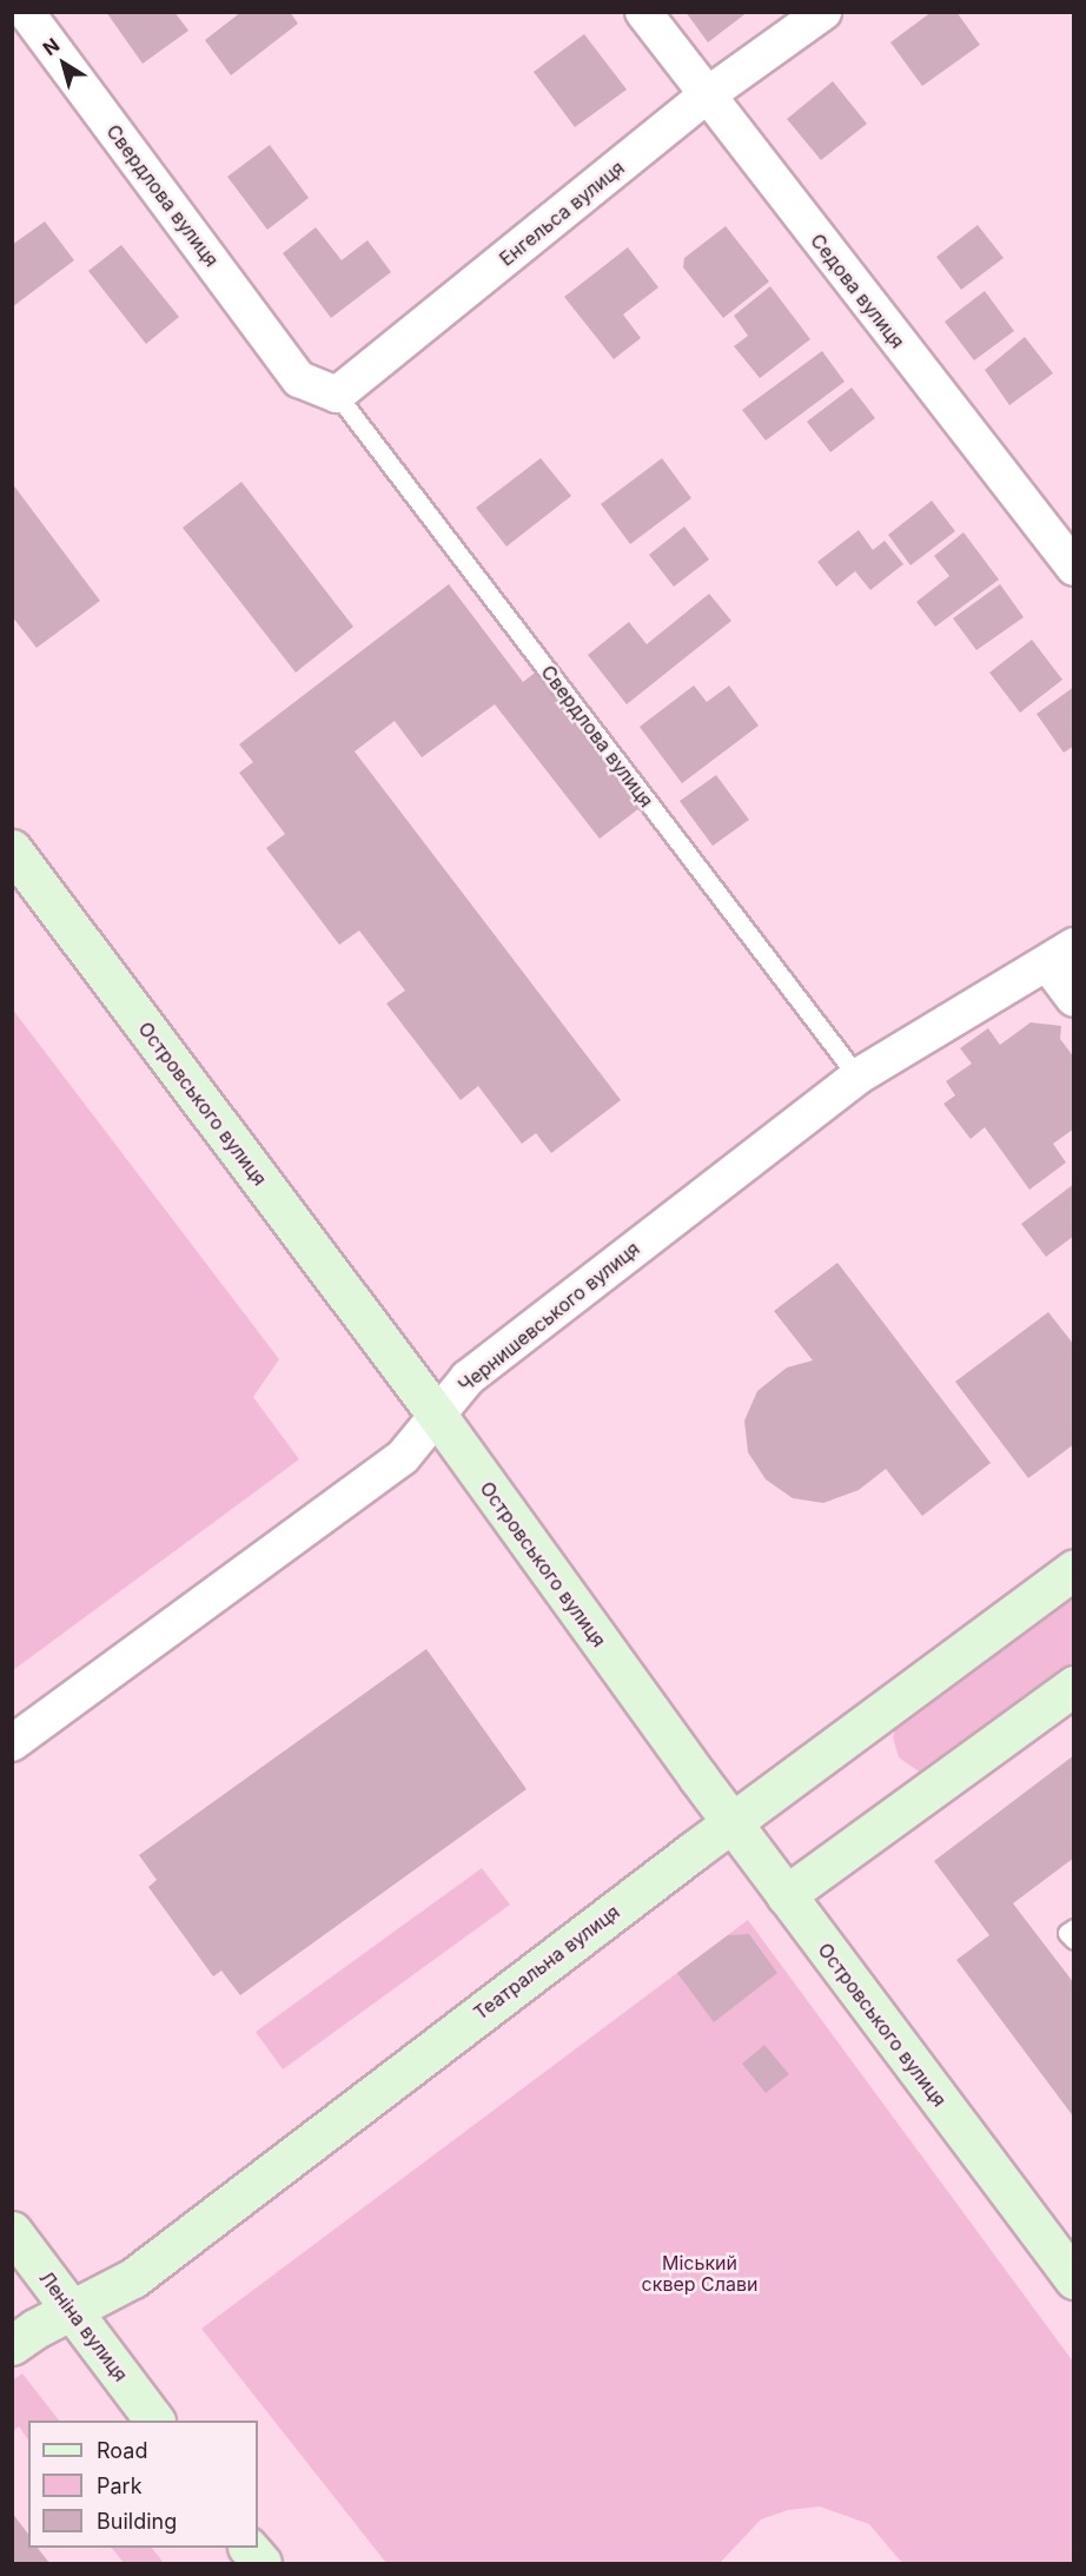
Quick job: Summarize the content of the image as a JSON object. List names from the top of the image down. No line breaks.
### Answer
{"streets":{"street":["Свердлова вулиця","Енгельса вулиця","Седова вулиця","Островського вулиця","Чернишевського вулиця","Театральна вулиця","Леніна вулиця"]},"crossings":[["Свердлова вулиця","Енгельса вулиця"],["Свердлова вулиця","Чернишевського вулиця"],["Енгельса вулиця","Седова вулиця"],["Островського вулиця","Чернишевського вулиця"],["Островського вулиця","Театральна вулиця"],["Театральна вулиця","Леніна вулиця"]],"parks":["Міський сквер Слави"],"legend":["Road","Park","Building"],"north":"top left"}
